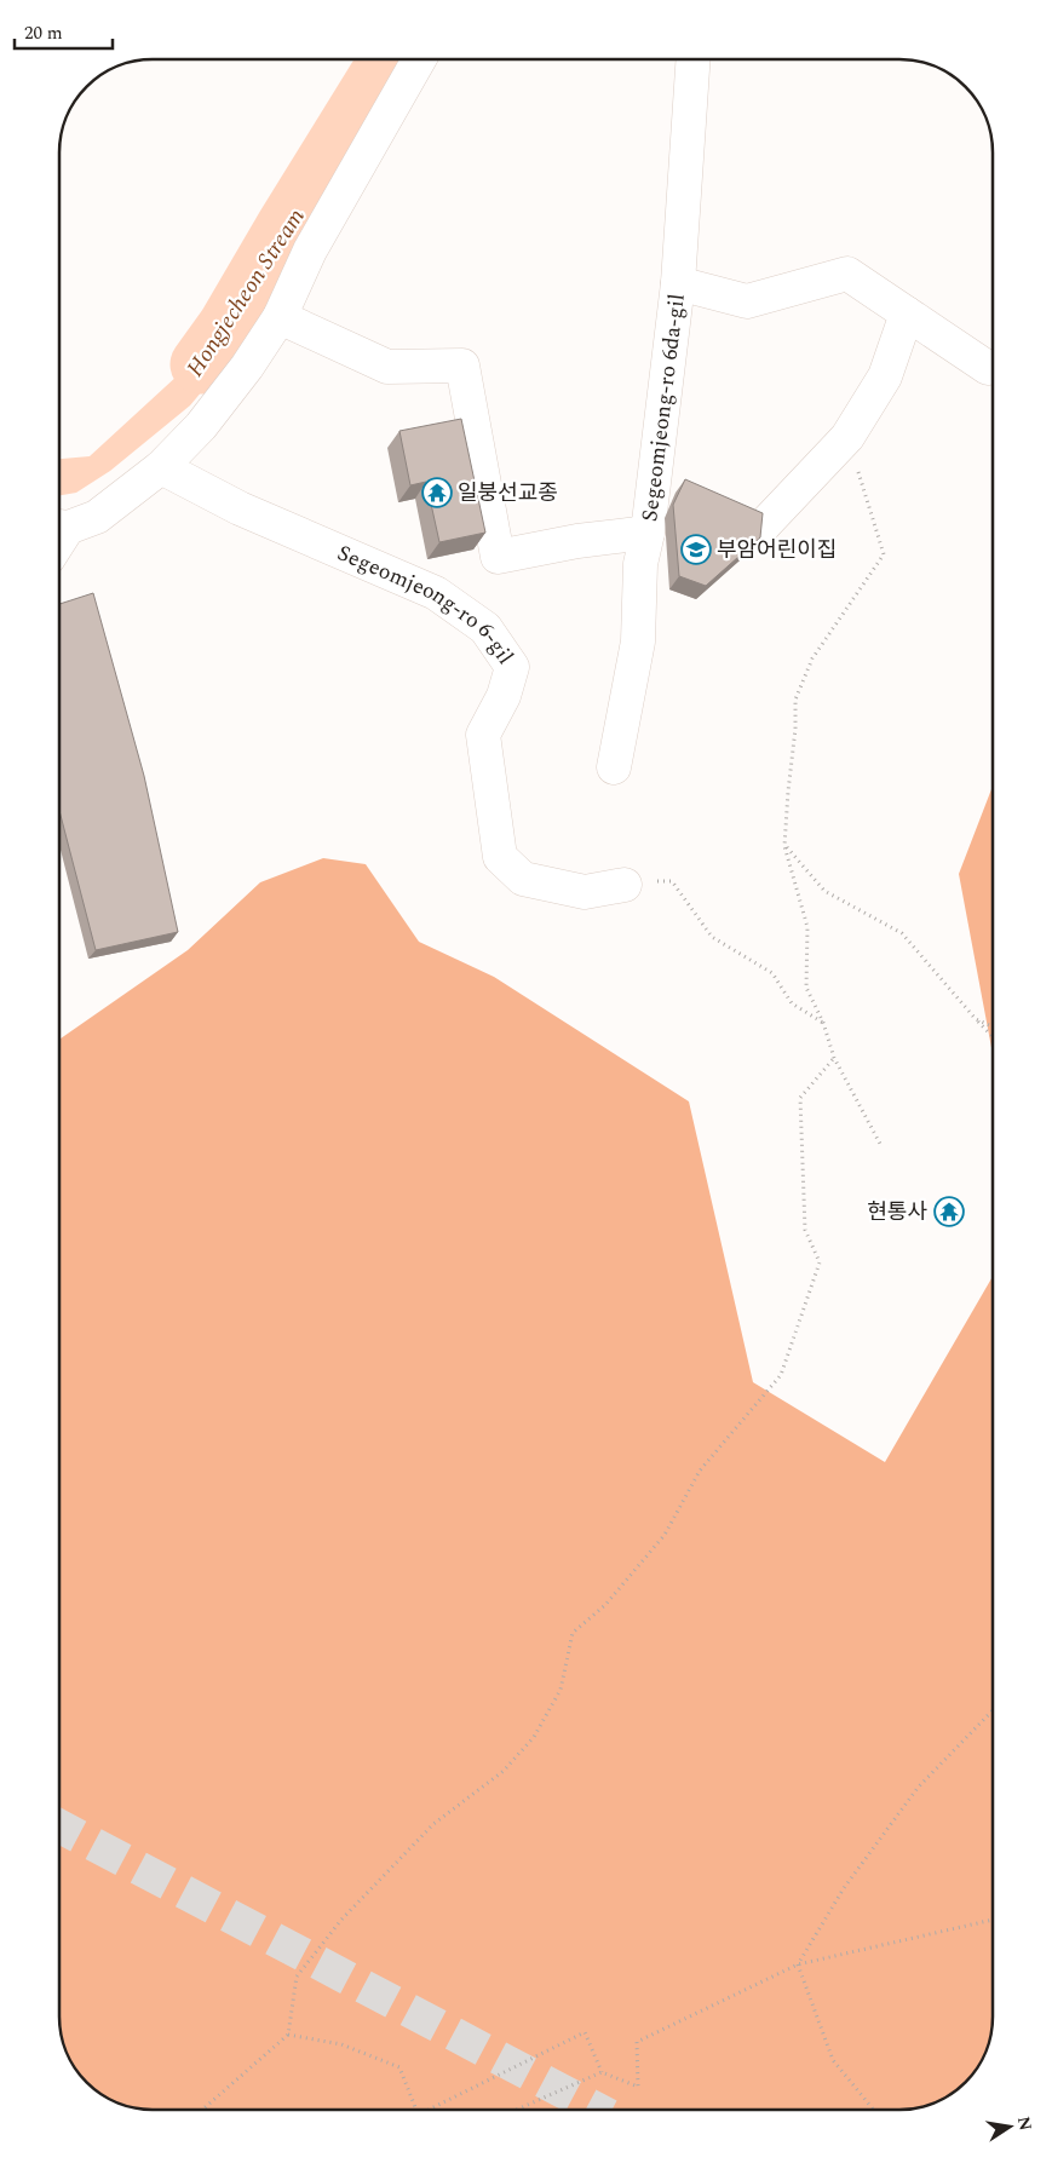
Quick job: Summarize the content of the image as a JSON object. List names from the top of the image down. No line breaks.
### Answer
{"streets":{"street":["Segeomjeong-ro 6da-gil","Segeomjeong-ro 6-gil"]},"water":["Hongjecheon Stream"],"places":{"temple":["일붕선교종","현통사"],"school or university":["부암어린이집"]},"scale_bar":"20 m","north":"right"}
